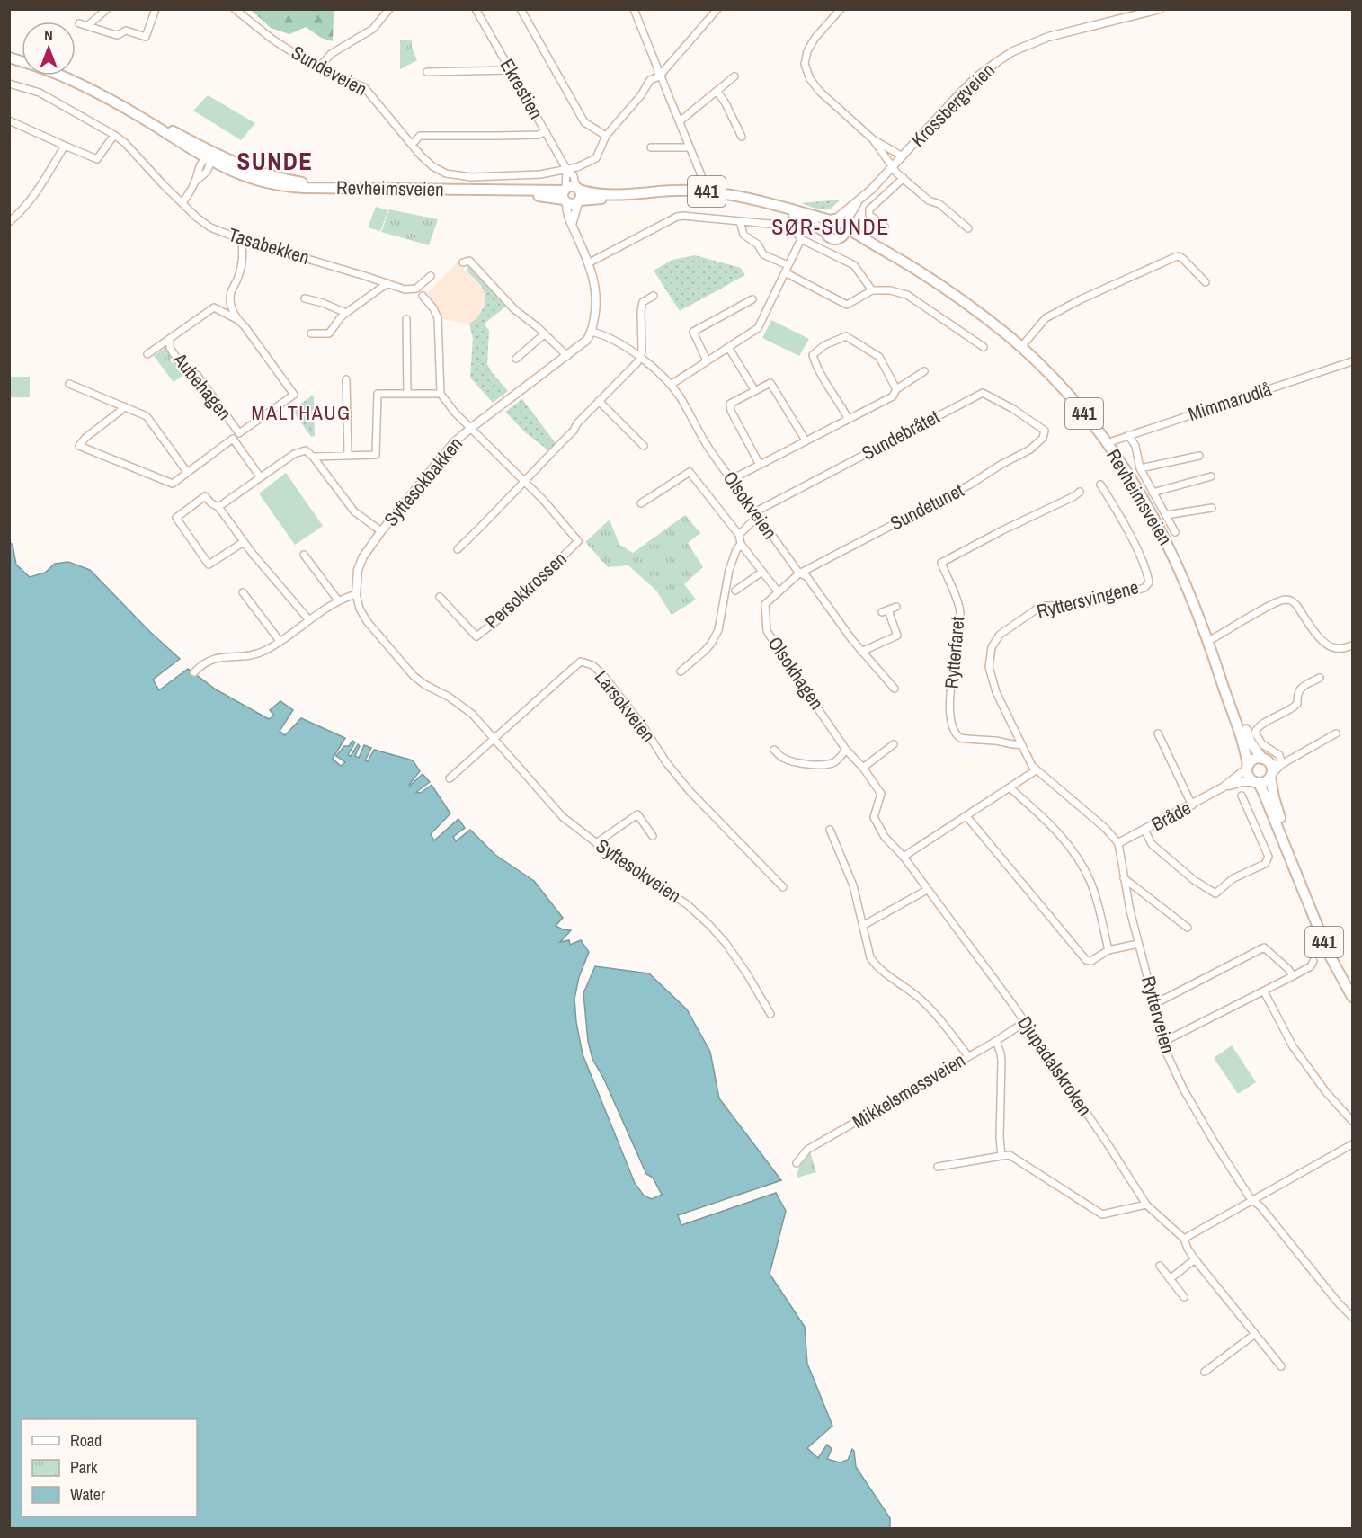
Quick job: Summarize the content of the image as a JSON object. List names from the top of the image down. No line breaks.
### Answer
{"streets":{"main road":["Revheimsveien","441"],"street":["Sundeveien","Ekrestien","Krossbergveien","Tasabekken","Aubehagen","Mimmarudlå","Sundebråtet","Syftesokbakken","Olsokveien","Sundetunet","Persokkrossen","Ryttersvingene","Rytterfaret","Olsokhagen","Larsokveien","Bråde","Syftesokveien","Rytterveien","Djupadalskroken","Mikkelsmessveien"]},"crossings":[["Sundeveien","Ekrestien"],["Ekrestien","Revheimsveien"],["Ekrestien","441"],["Krossbergveien","Revheimsveien"],["Krossbergveien","441"],["Revheimsveien","441"],["Revheimsveien","Mimmarudlå"],["Revheimsveien","Bråde"],["441","Bråde"],["Sundebråtet","Olsokveien"],["Sundebråtet","Sundetunet"],["Syftesokbakken","Olsokveien"],["Syftesokbakken","Persokkrossen"],["Syftesokbakken","Larsokveien"],["Syftesokbakken","Syftesokveien"],["Olsokveien","Sundetunet"],["Olsokveien","Olsokhagen"],["Sundetunet","Olsokhagen"],["Ryttersvingene","Rytterfaret"],["Ryttersvingene","Bråde"],["Ryttersvingene","Rytterveien"],["Olsokhagen","Djupadalskroken"],["Larsokveien","Syftesokveien"],["Bråde","Rytterveien"],["Djupadalskroken","Mikkelsmessveien"]],"districts":["SUNDE","SØR-SUNDE","MALTHAUG"],"legend":["Road","Park","Water"],"north":"top"}
